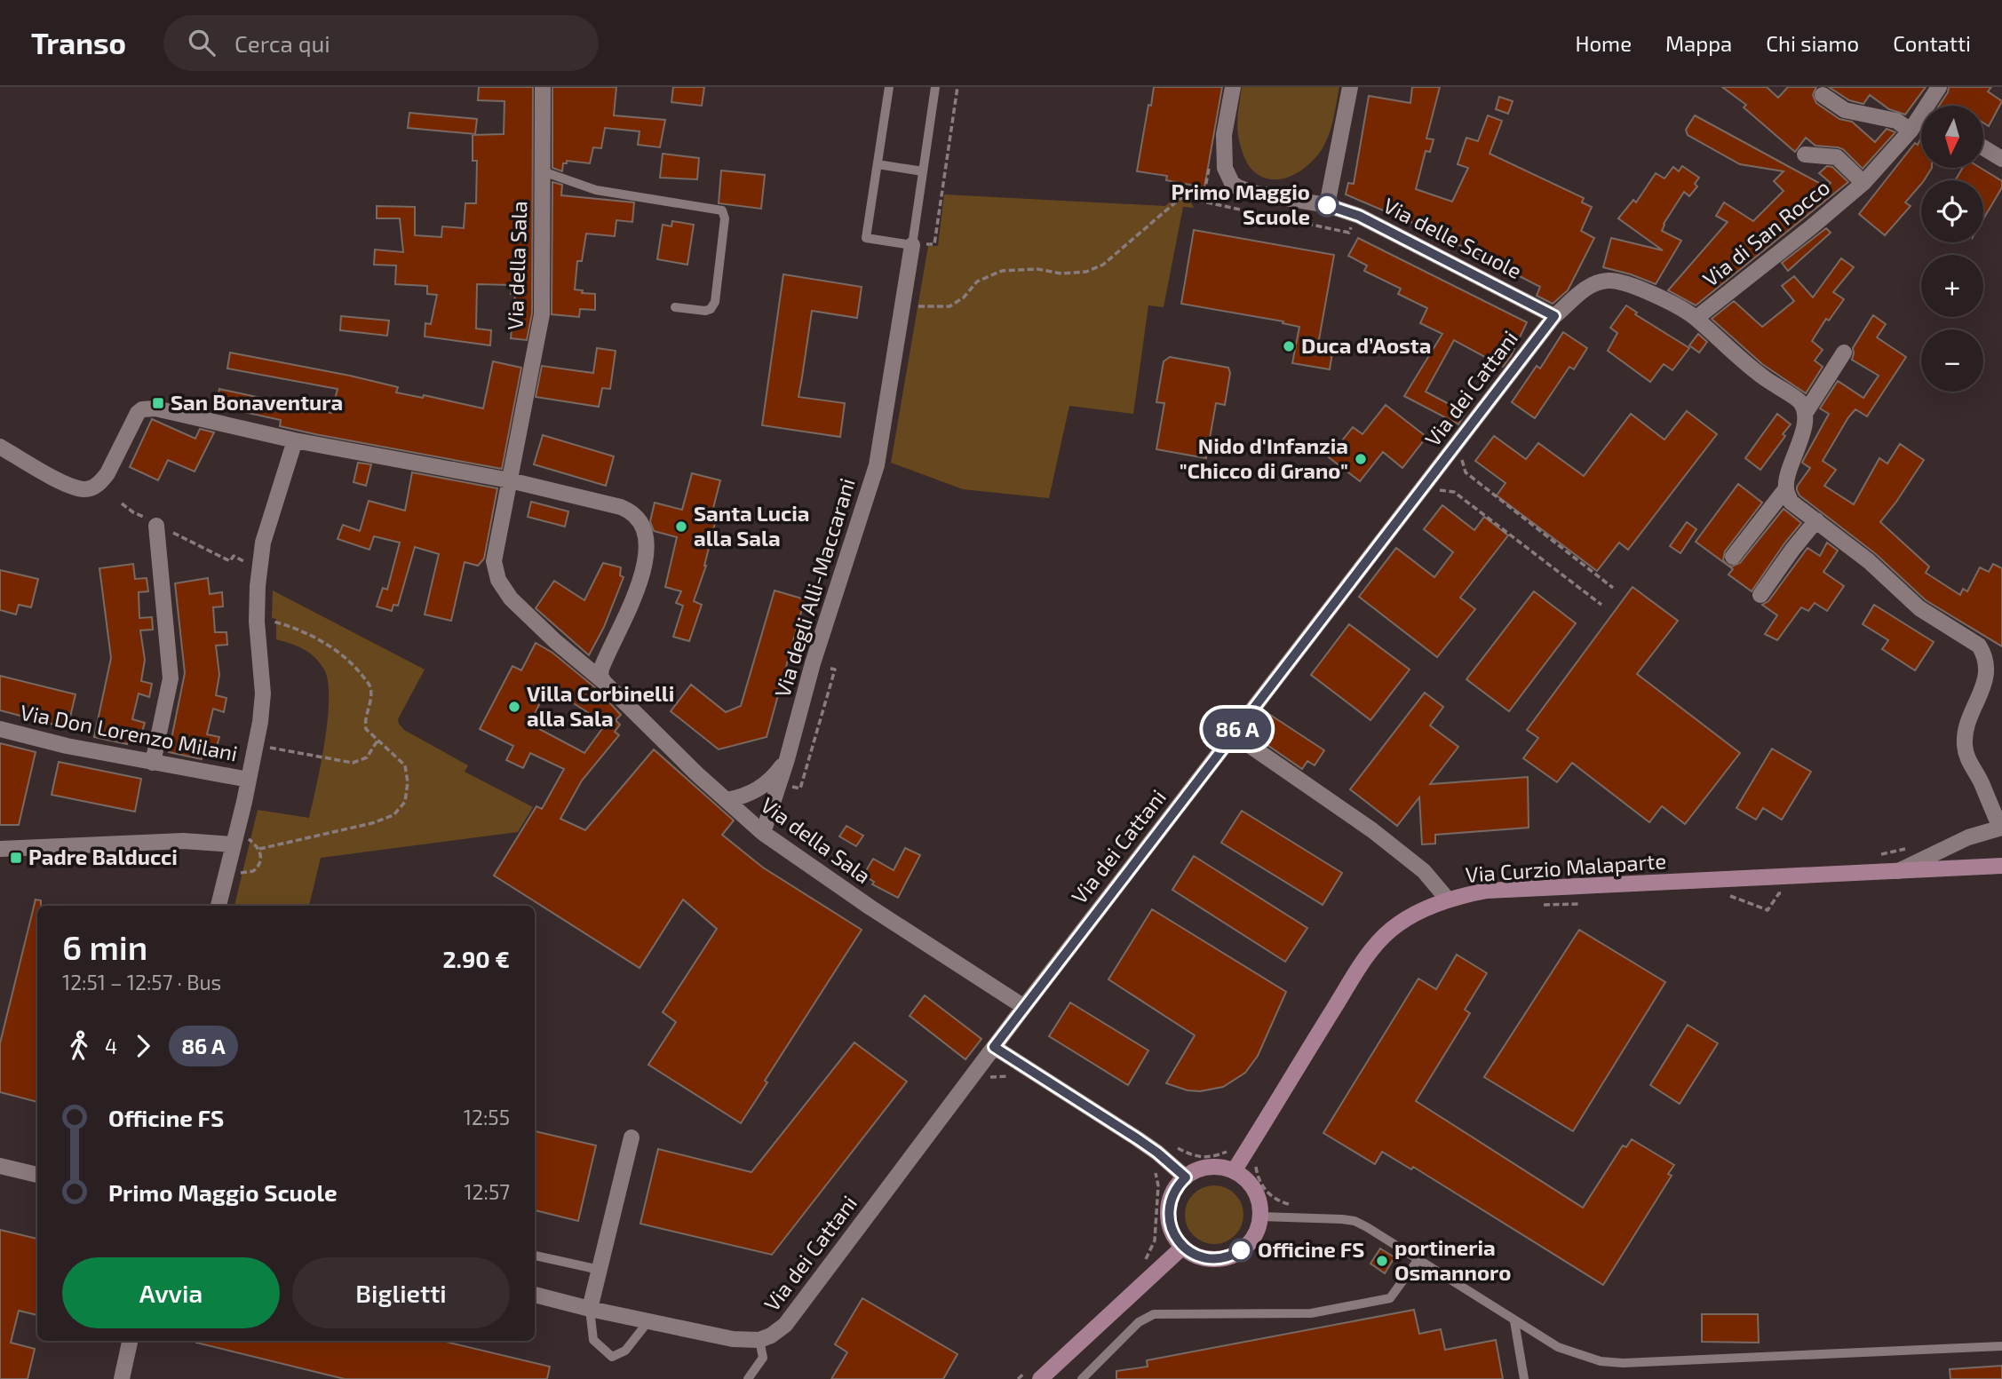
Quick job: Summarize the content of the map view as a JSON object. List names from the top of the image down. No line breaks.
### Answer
{"streets":{"street":["Via di San Rocco","Via delle Scuole","Via della Sala","Via dei Cattani","Via degli Alli-Maccarani","Via Don Lorenzo Milani","Via Curzio Malaparte"]},"crossings":[["Via di San Rocco","Via dei Cattani"],["Via delle Scuole","Via dei Cattani"],["Via della Sala","Via dei Cattani"],["Via della Sala","Via degli Alli-Maccarani"]],"places":{"other":["Primo Maggio Scuole","Duca d’Aosta","Nido d'Infanzia \"Chicco di Grano\"","Santa Lucia alla Sala","Villa Corbinelli alla Sala","Officine FS","portineria Osmannoro"],"transit":["San Bonaventura","Padre Balducci"]},"north":"bottom","page":{"header":"Transo","search":"Cerca qui","nav":["Home","Mappa","Chi siamo","Contatti"],"on_map":"86 A","map_buttons":["+","−"],"heading":["6 min","12:51 – 12:57 · Bus","2.90 €"],"legs":["4","86 A"],"list":[{"name":"Officine FS","value":"12:55"},{"name":"Primo Maggio Scuole","value":"12:57"}],"buttons":["Avvia","Biglietti"]}}
